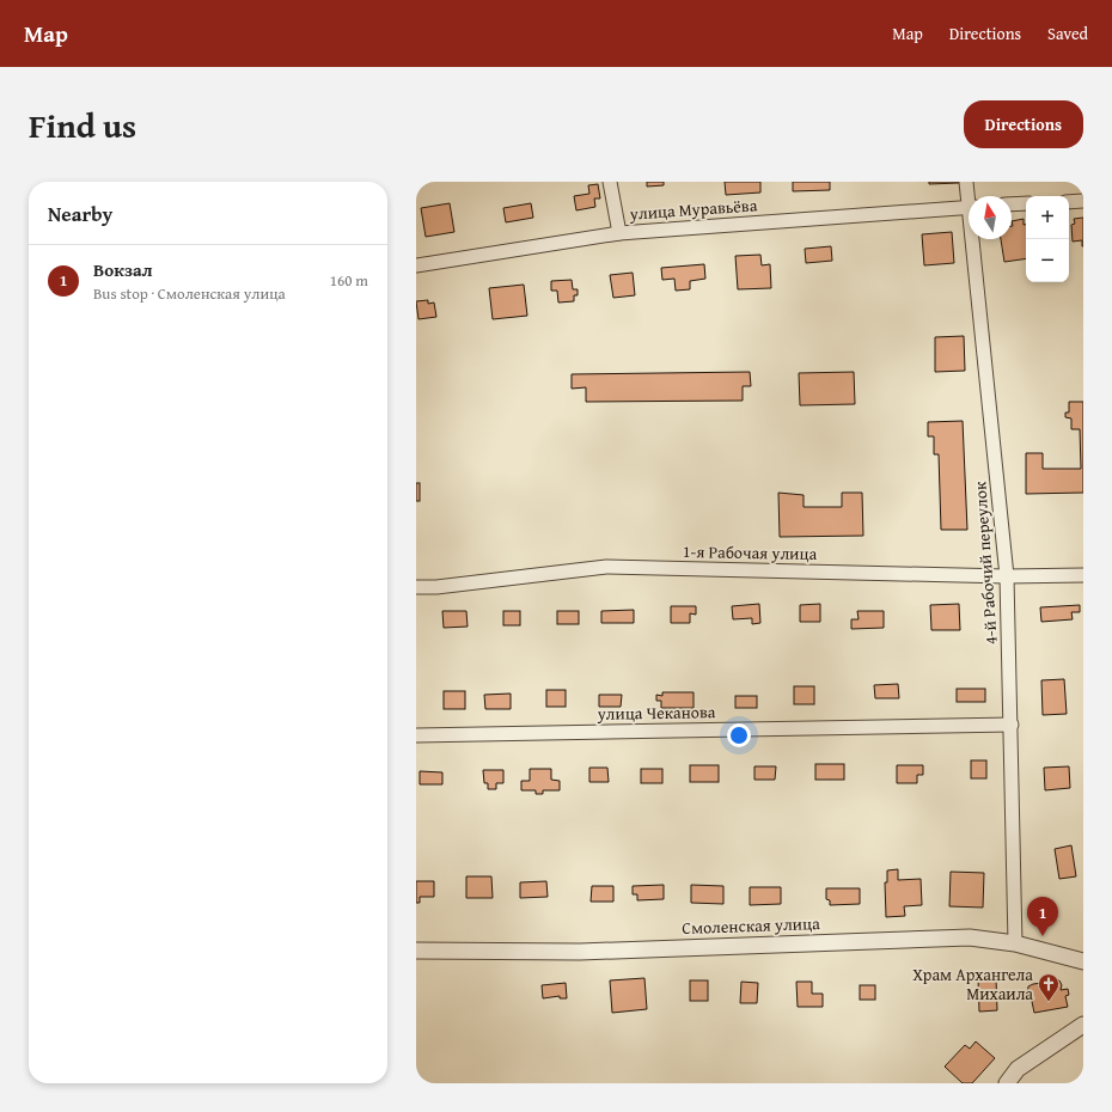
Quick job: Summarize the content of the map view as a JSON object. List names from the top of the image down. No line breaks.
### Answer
{"streets":{"street":["улица Муравьёва","1-я Рабочая улица","4-й Рабочий переулок","улица Чеканова","Смоленская улица"]},"crossings":[["1-я Рабочая улица","4-й Рабочий переулок"],["4-й Рабочий переулок","улица Чеканова"],["4-й Рабочий переулок","Смоленская улица"]],"places":{"church":["Храм Архангела Михаила"]},"north":"top","page":{"header":"Map","nav":["Map","Directions","Saved"],"title":"Find us","buttons":"Directions","heading":"Nearby","map_buttons":["+","−"],"list":[{"mark":"1","name":"Вокзал","note":"Bus stop · Смоленская улица","value":"160 m"}],"pins":"1"}}
